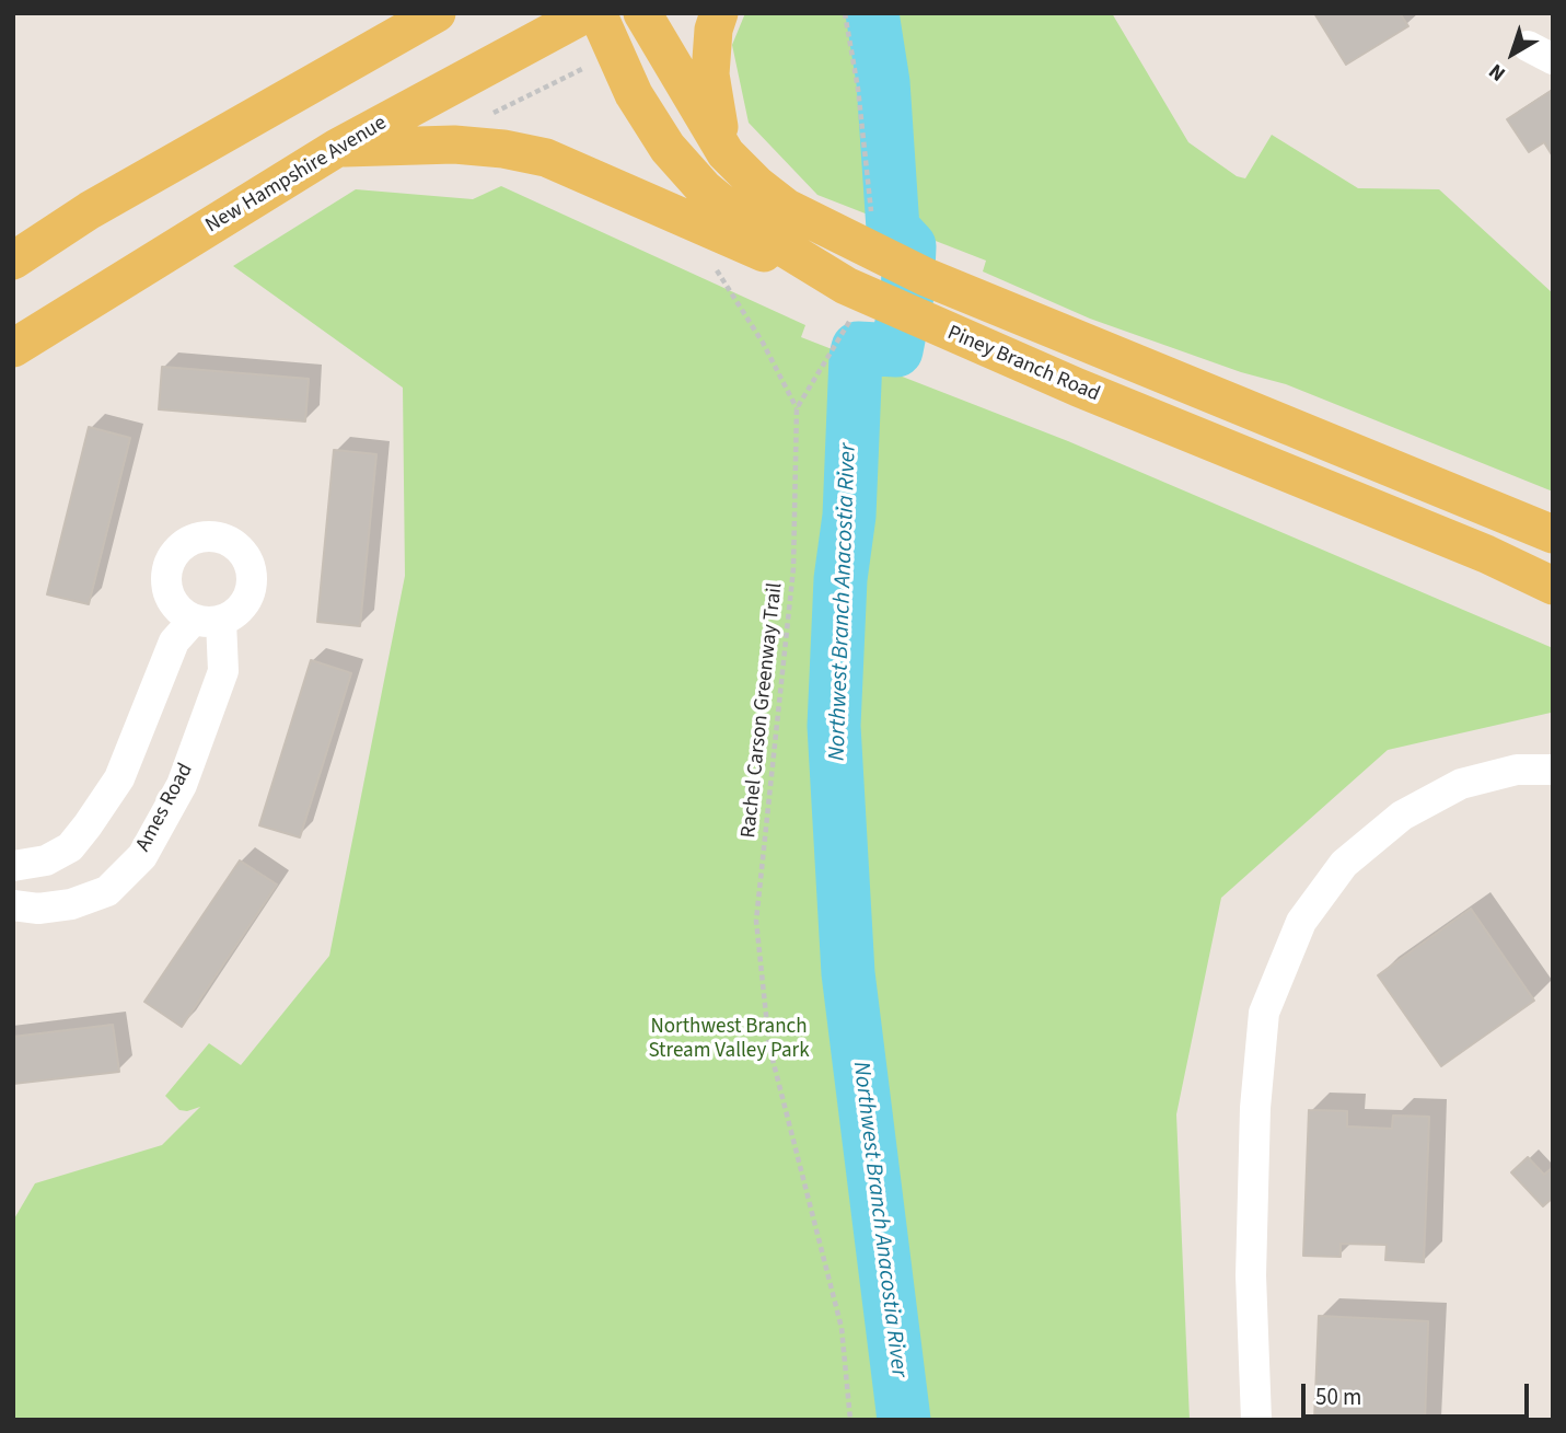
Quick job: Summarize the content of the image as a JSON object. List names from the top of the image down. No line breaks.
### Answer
{"streets":{"main road":["New Hampshire Avenue","Piney Branch Road"],"street":["Ames Road"],"path":["Rachel Carson Greenway Trail"]},"water":["Northwest Branch Anacostia River"],"parks":["Northwest Branch Stream Valley Park"],"scale_bar":"50 m","north":"bottom left"}
